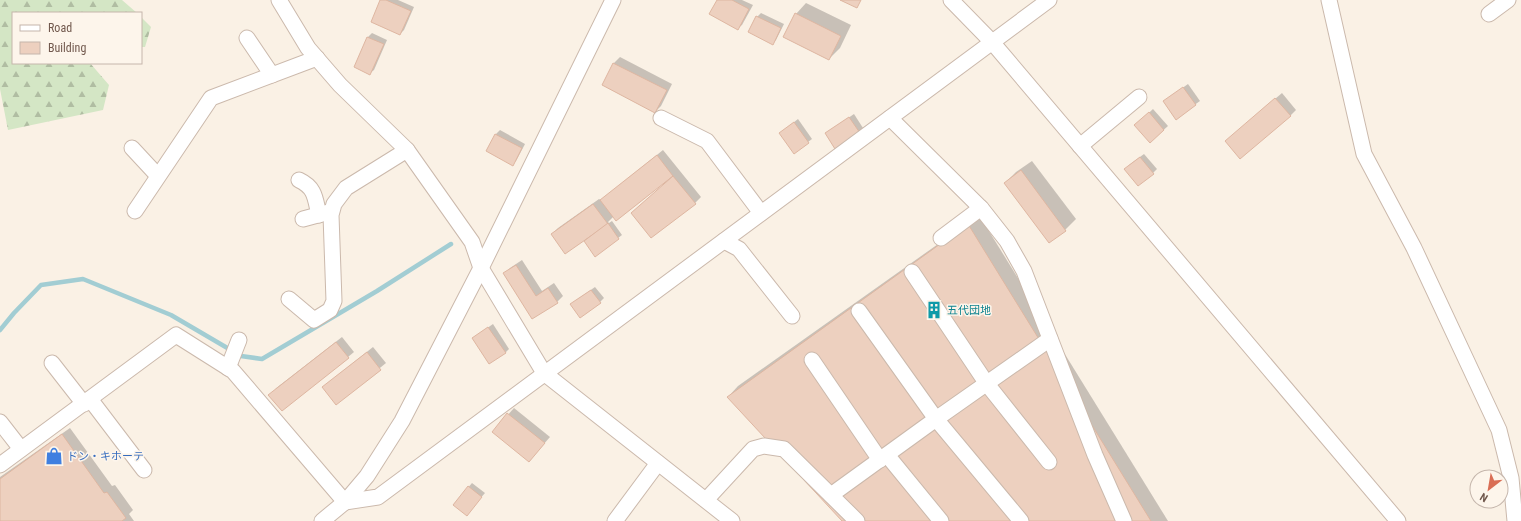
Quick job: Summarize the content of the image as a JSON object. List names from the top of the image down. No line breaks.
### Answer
{"places":{"building":["五代団地"],"shop":["ドン・キホーテ"]},"legend":["Road","Building"],"north":"bottom left"}
